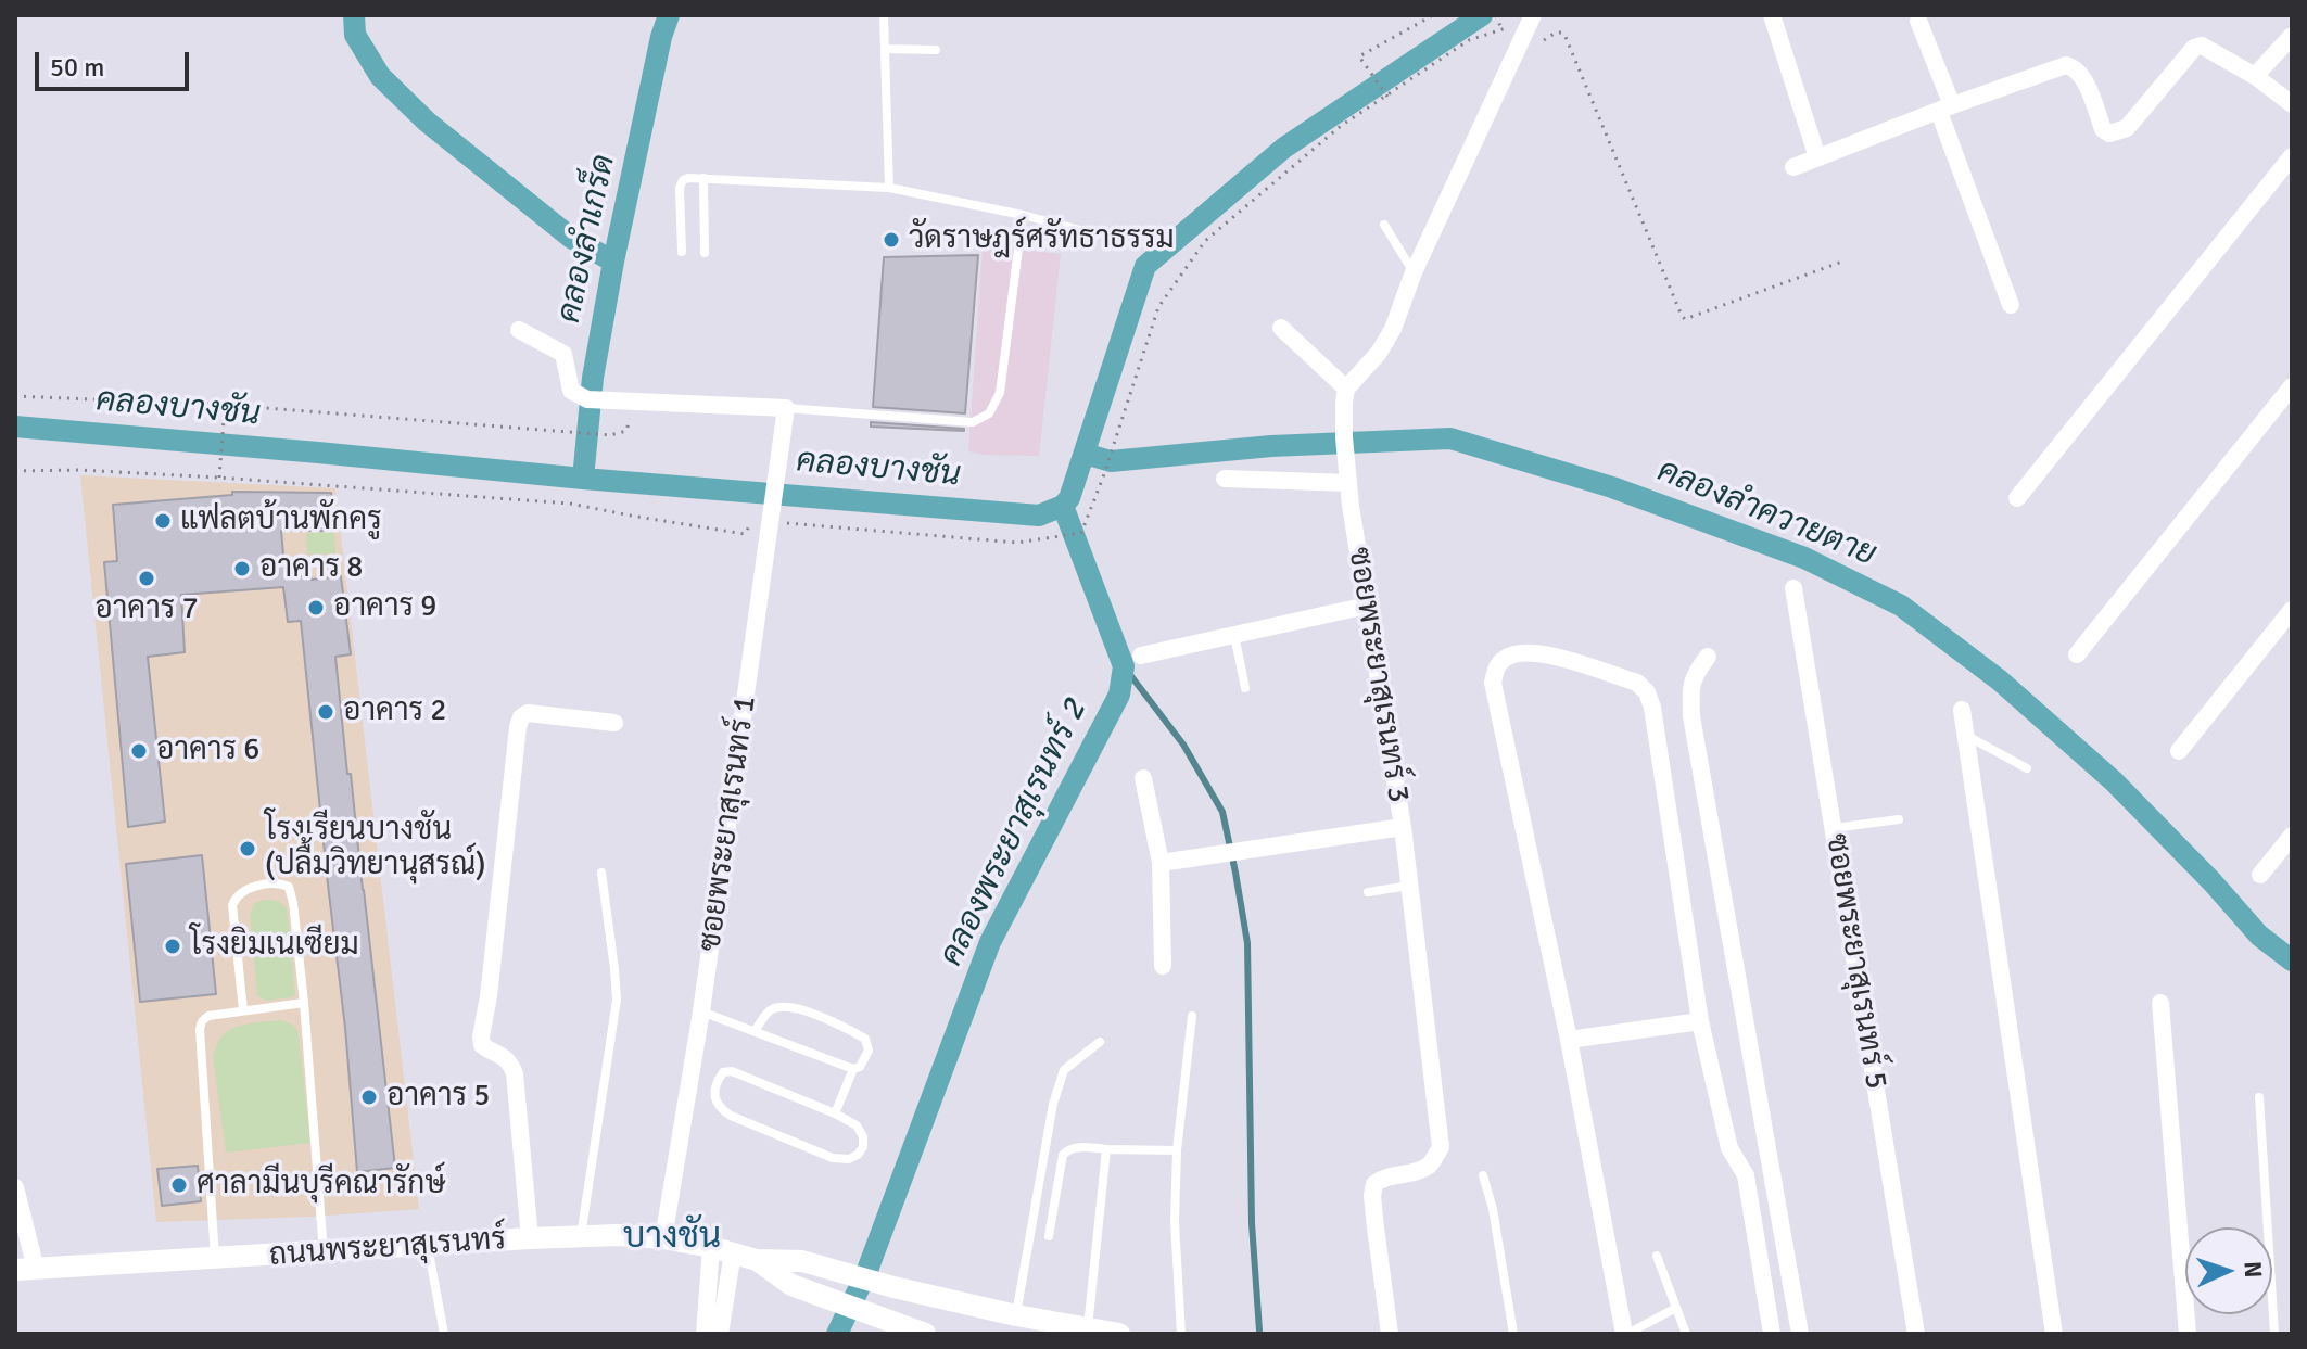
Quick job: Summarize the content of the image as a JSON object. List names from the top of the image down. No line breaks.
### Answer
{"streets":{"street":["ซอยพระยาสุเรนทร์ 3","ซอยพระยาสุเรนทร์ 1","ซอยพระยาสุเรนทร์ 5","ถนนพระยาสุเรนทร์"]},"crossings":[["ซอยพระยาสุเรนทร์ 1","ถนนพระยาสุเรนทร์"]],"districts":["บางชัน"],"water":["คลองลำเกร็ด","คลองบางชัน","คลองลำควายตาย","คลองพระยาสุเรนทร์ 2"],"places":["วัดราษฎร์ศรัทธาธรรม","แฟลตบ้านพักครู","อาคาร 8","อาคาร 7","อาคาร 9","อาคาร 2","อาคาร 6","โรงเรียนบางชัน (ปลื้มวิทยานุสรณ์)","โรงยิมเนเซียม","อาคาร 5","ศาลามีนบุรีคณารักษ์"],"scale_bar":"50 m","north":"right"}
